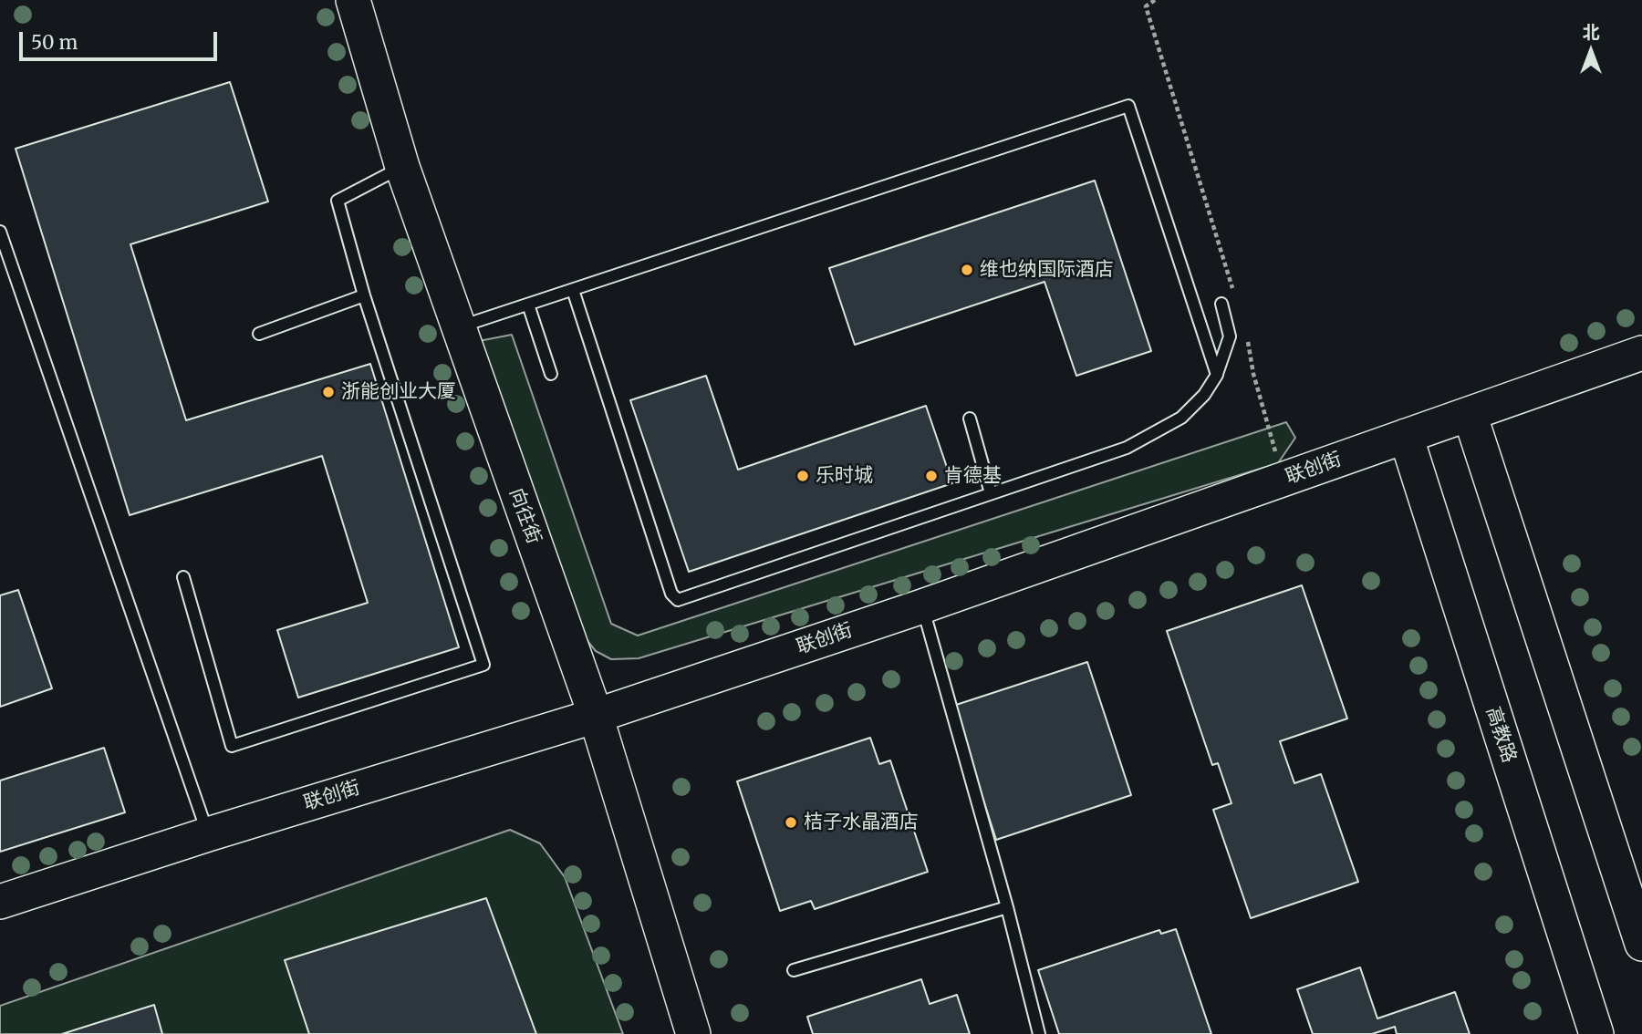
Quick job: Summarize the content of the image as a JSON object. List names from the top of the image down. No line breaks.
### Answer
{"streets":{"street":["联创街","向往街","高教路"]},"crossings":[["联创街","向往街"],["联创街","高教路"]],"places":["维也纳国际酒店","浙能创业大厦","乐时城","肯德基","桔子水晶酒店"],"scale_bar":"50 m","north":"top"}
